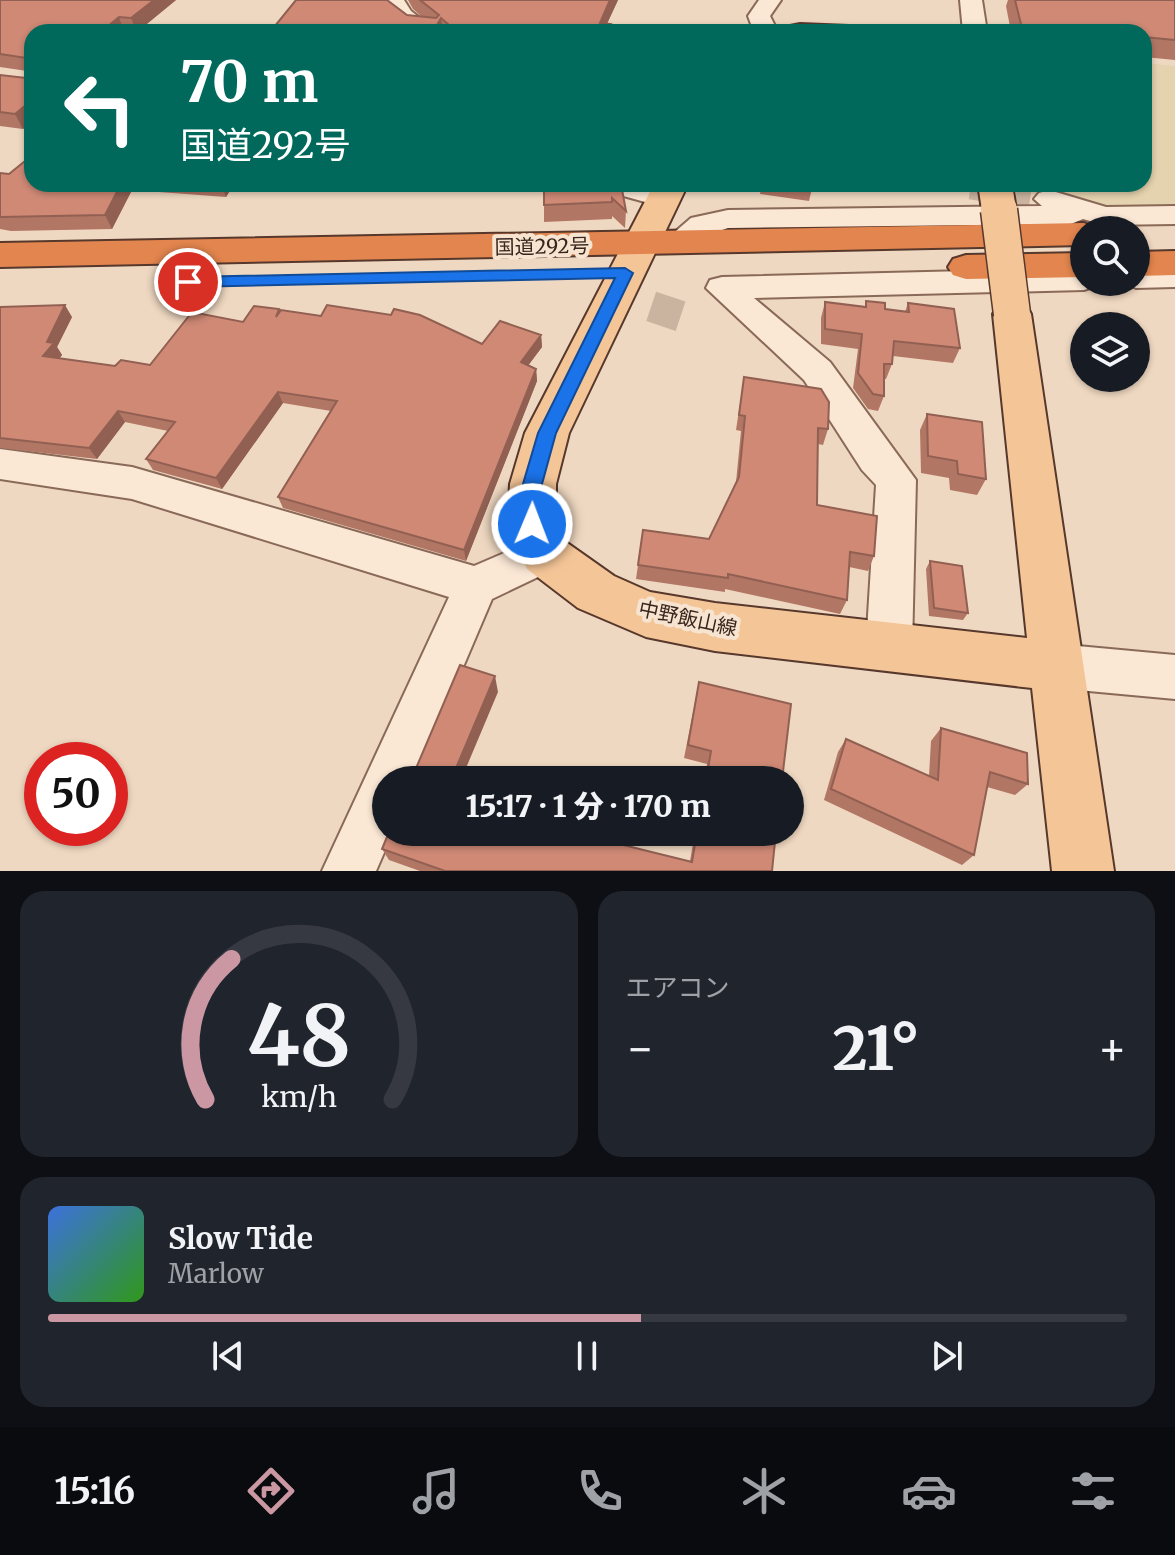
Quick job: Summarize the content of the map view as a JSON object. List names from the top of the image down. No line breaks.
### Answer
{"streets":{"highway":["国道292号"],"main road":["中野飯山線"]},"page":{"turn":["70 m","国道292号"],"limit":"50","trip":"15:17 · 1 分 · 170 m","tile":"エアコン","heat":["−","21°","+"],"song":["Slow Tide","Marlow"],"tabs":"15:16","gauge":["48","km/h"]}}
